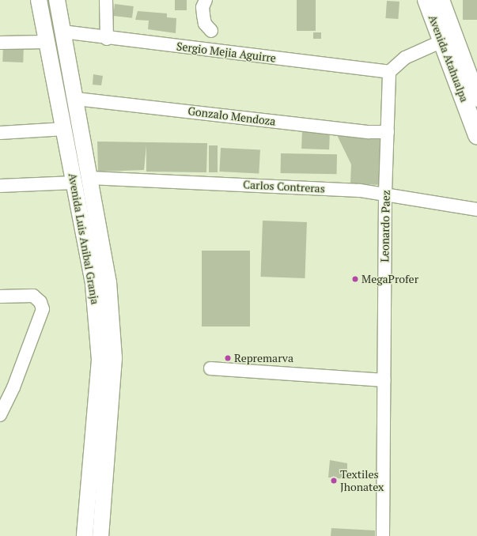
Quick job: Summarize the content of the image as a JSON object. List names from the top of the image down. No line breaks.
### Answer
{"streets":{"highway":["Avenida Atahualpa"],"main road":["Avenida Luis Anibal Granja"],"street":["Sergio Mejia Aguirre","Gonzalo Mendoza","Carlos Contreras","Leonardo Paez"]},"crossings":[["Sergio Mejia Aguirre","Leonardo Paez"],["Sergio Mejia Aguirre","Avenida Luis Anibal Granja"],["Gonzalo Mendoza","Leonardo Paez"],["Gonzalo Mendoza","Avenida Luis Anibal Granja"],["Carlos Contreras","Leonardo Paez"],["Carlos Contreras","Avenida Luis Anibal Granja"]],"places":["MegaProfer","Repremarva","Textiles Jhonatex"]}
